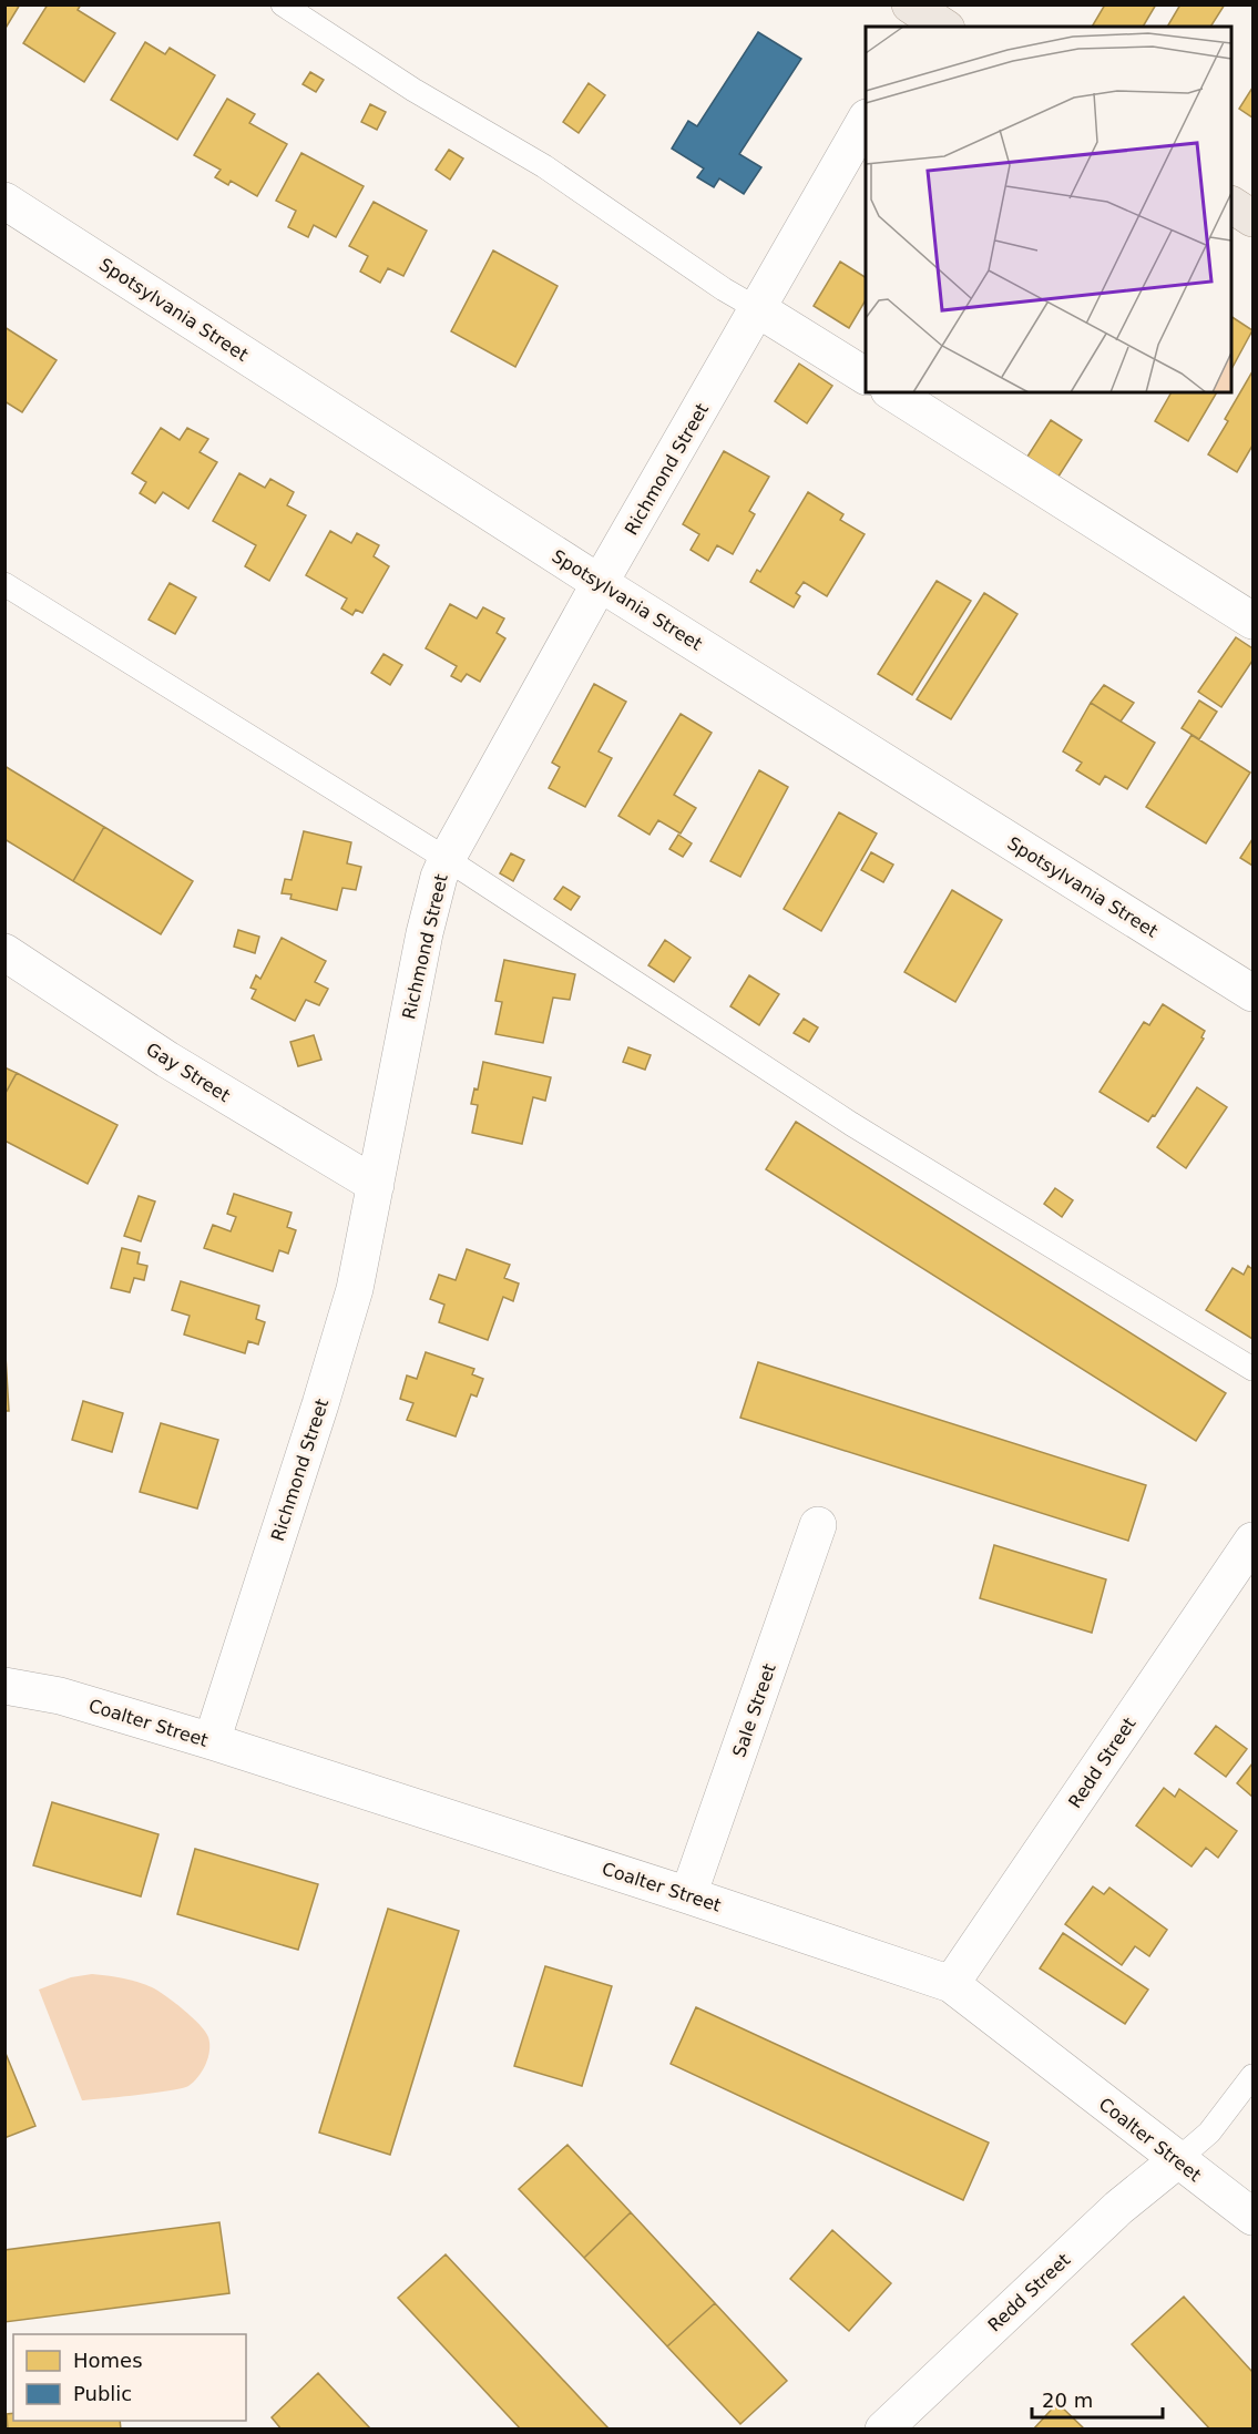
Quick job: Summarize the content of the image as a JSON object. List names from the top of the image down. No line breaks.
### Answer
{"streets":{"street":["Spotsylvania Street","Richmond Street","Gay Street","Sale Street","Coalter Street","Redd Street"]},"crossings":[["Spotsylvania Street","Richmond Street"],["Richmond Street","Gay Street"],["Richmond Street","Coalter Street"],["Sale Street","Coalter Street"],["Coalter Street","Redd Street"]],"legend":["Homes","Public"],"scale_bar":"20 m"}
